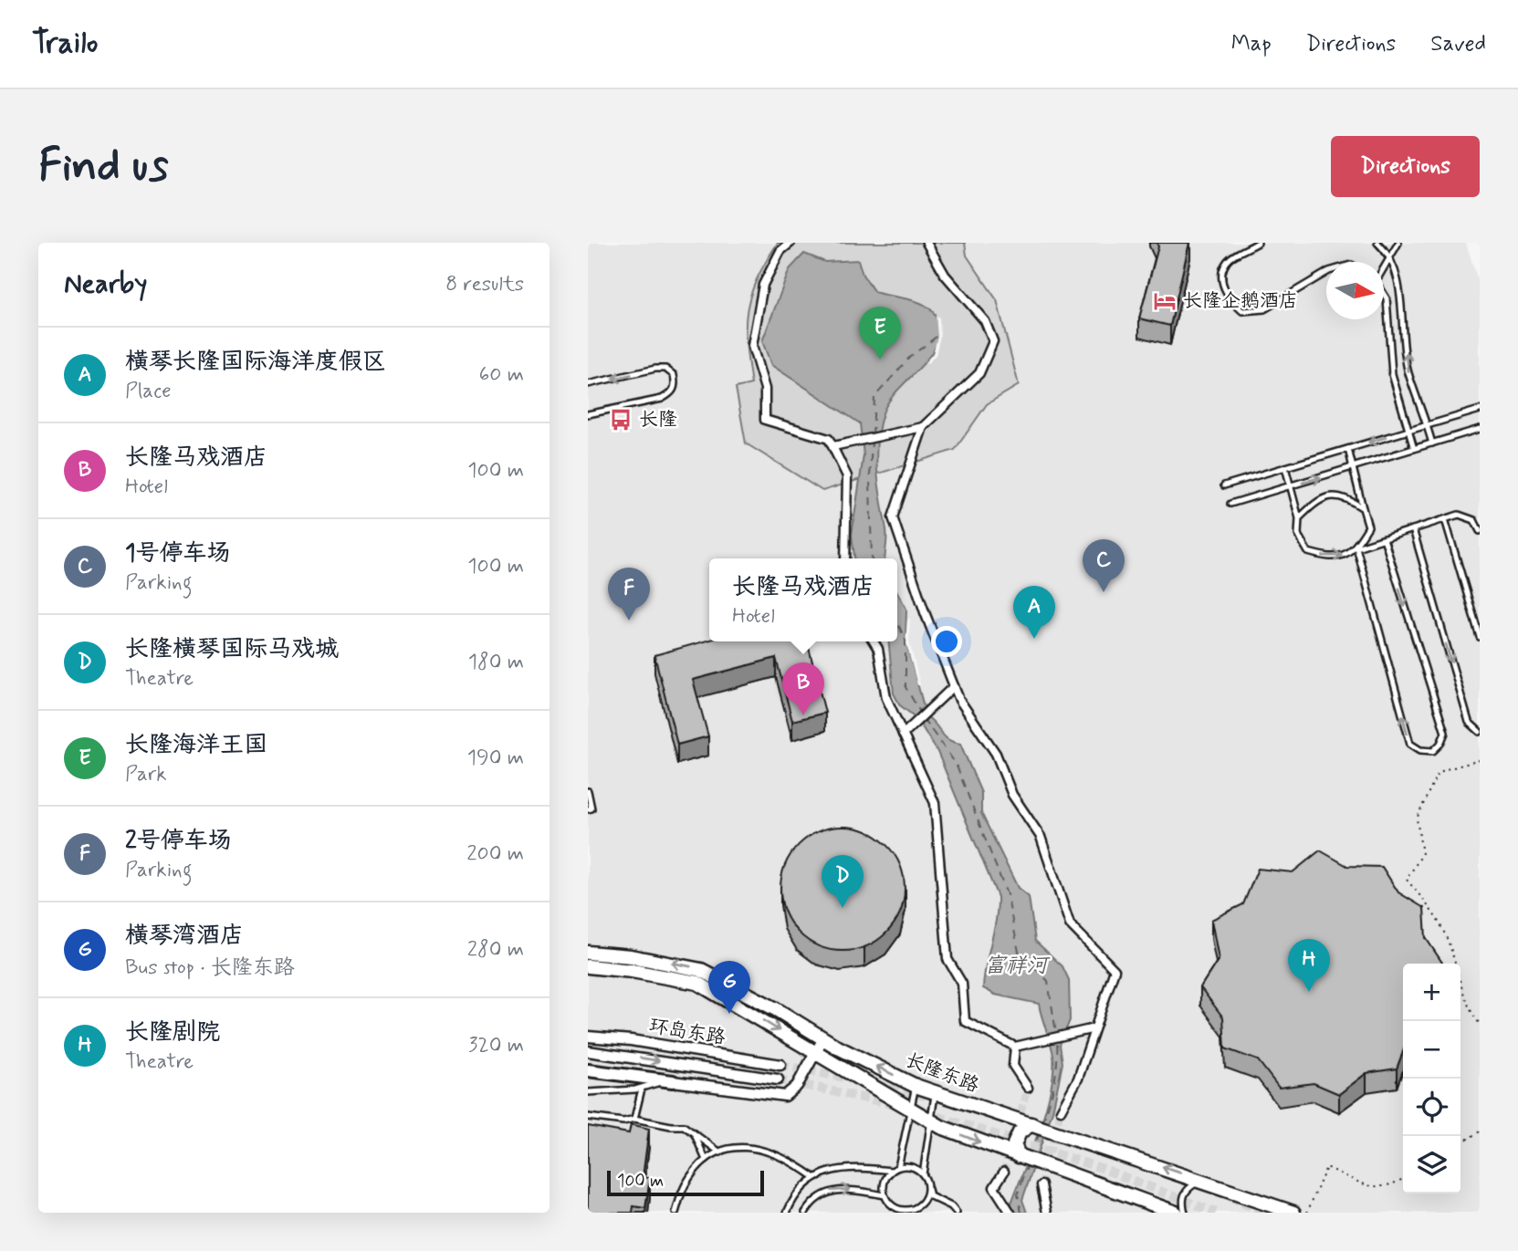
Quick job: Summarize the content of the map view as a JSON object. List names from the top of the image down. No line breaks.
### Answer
{"streets":{"main road":["长隆东路"],"street":["环岛东路"]},"water":["富祥河"],"places":{"hotel":["长隆企鹅酒店"],"bus stop":["长隆"]},"scale_bar":"100 m","north":"right","page":{"header":"Trailo","nav":["Map","Directions","Saved"],"buttons":"Directions","title":"Find us","heading":["Nearby","8 results"],"pins":["E","C","F","A","B","D","H","G"],"list":[{"mark":"A","name":"横琴长隆国际海洋度假区","note":"Place","value":"60 m"},{"mark":"B","name":"长隆马戏酒店","note":"Hotel","value":"100 m"},{"mark":"C","name":"1号停车场","note":"Parking","value":"100 m"},{"mark":"D","name":"长隆横琴国际马戏城","note":"Theatre","value":"180 m"},{"mark":"E","name":"长隆海洋王国","note":"Park","value":"190 m"},{"mark":"F","name":"2号停车场","note":"Parking","value":"200 m"},{"mark":"G","name":"横琴湾酒店","note":"Bus stop · 长隆东路","value":"280 m"},{"mark":"H","name":"长隆剧院","note":"Theatre","value":"320 m"}],"popup":["长隆马戏酒店","Hotel"],"map_buttons":["+","−"],"scale":"100 m"}}
